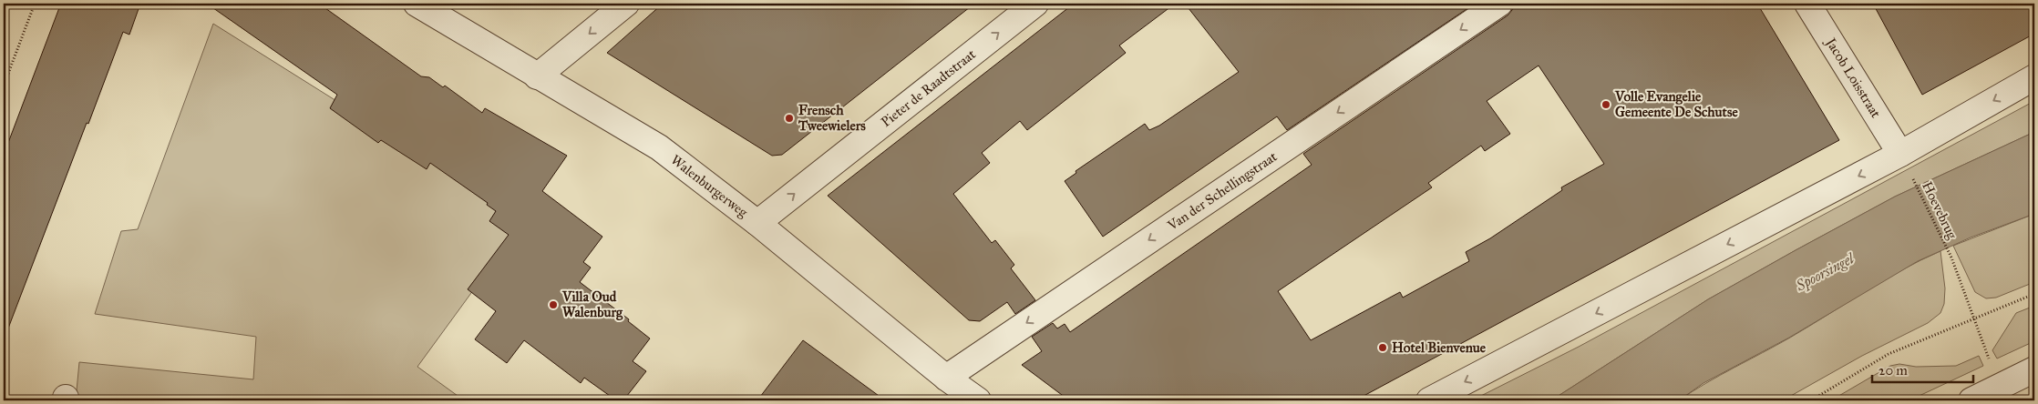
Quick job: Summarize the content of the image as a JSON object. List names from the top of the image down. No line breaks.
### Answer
{"streets":{"street":["Jacob Loisstraat","Pieter de Raadtstraat","Walenburgerweg","Van der Schellingstraat"],"path":["Hoevebrug"]},"crossings":[["Jacob Loisstraat","Hoevebrug"],["Pieter de Raadtstraat","Walenburgerweg"],["Walenburgerweg","Van der Schellingstraat"]],"one_way":["Pieter de Raadtstraat","Van der Schellingstraat"],"water":["Spoorsingel"],"places":["Volle Evangelie Gemeente De Schutse","Frensch Tweewielers","Villa Oud Walenburg","Hotel Bienvenue"],"scale_bar":"20 m"}
